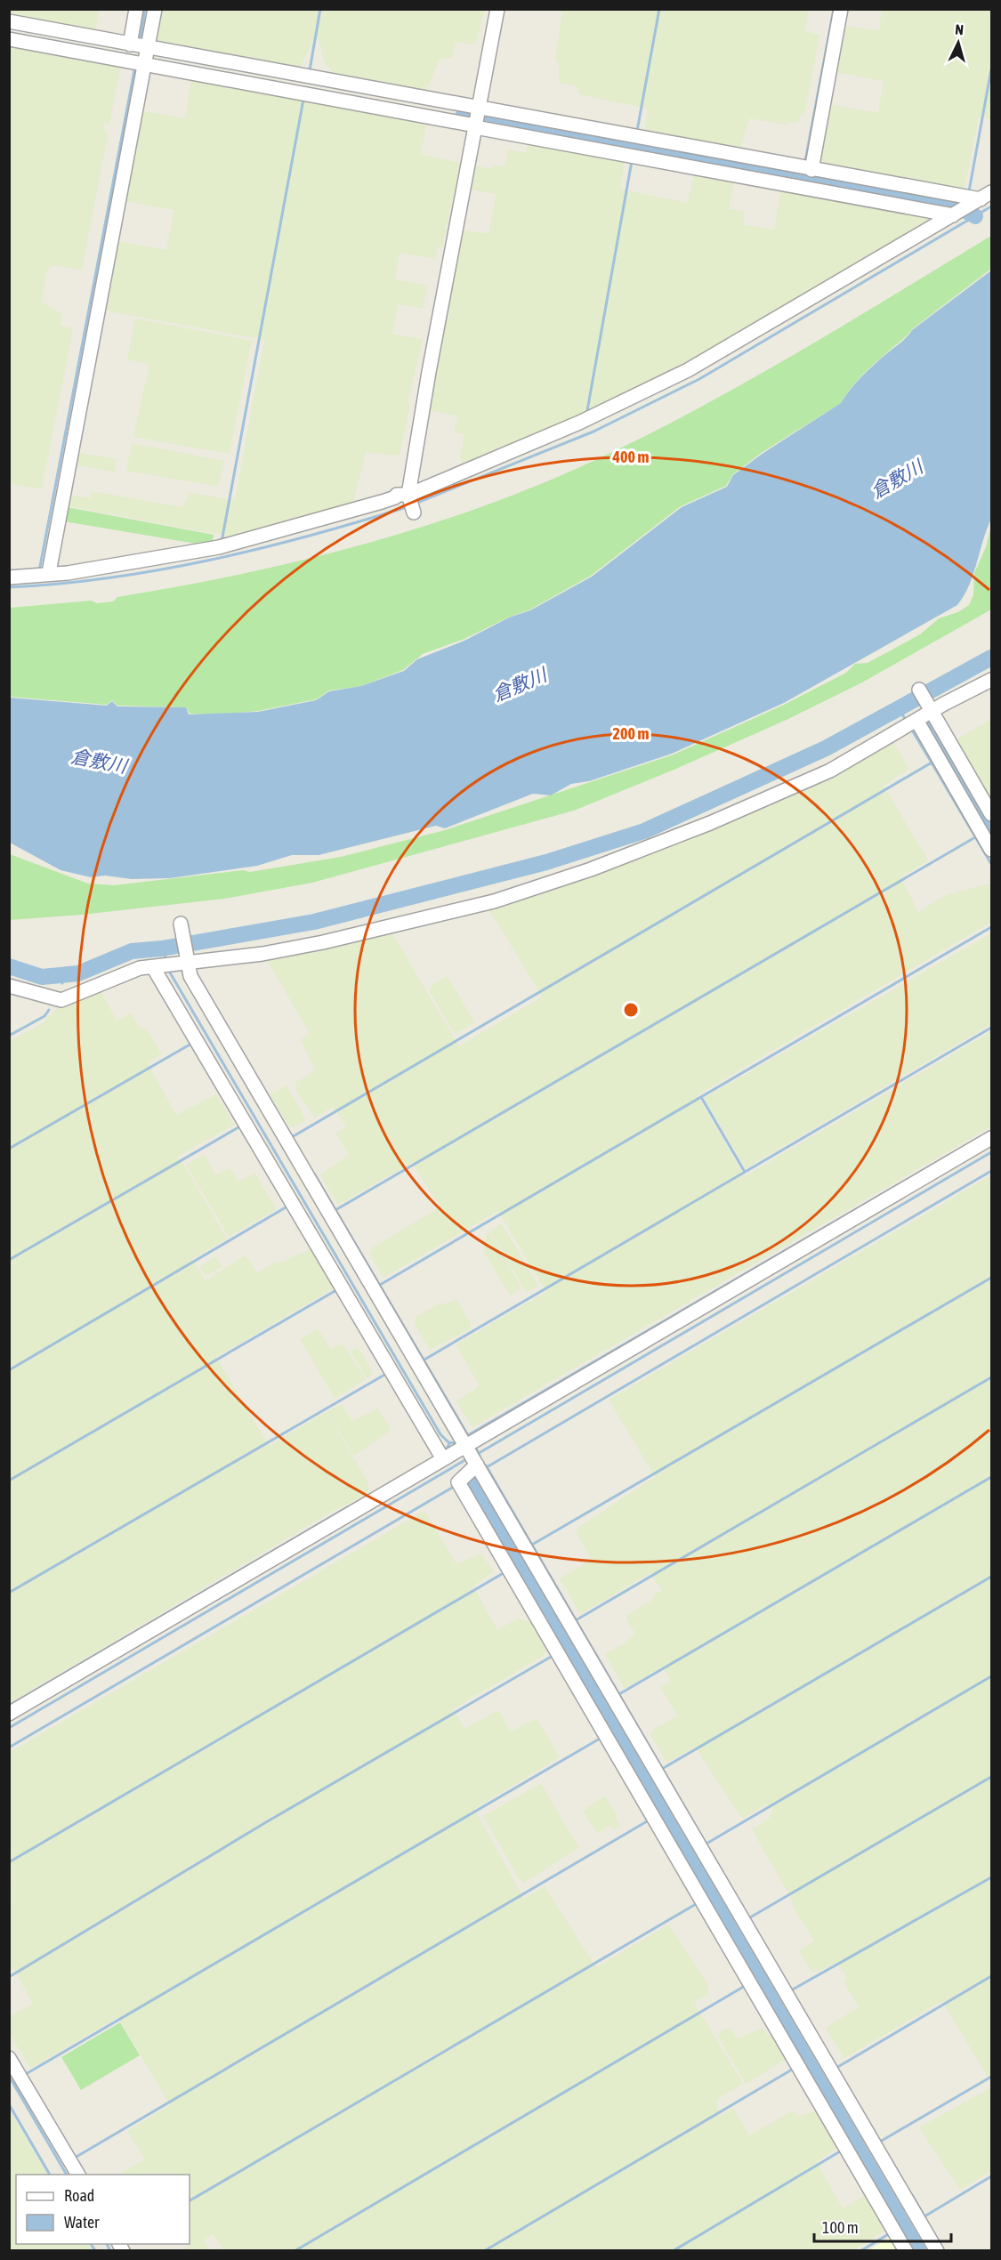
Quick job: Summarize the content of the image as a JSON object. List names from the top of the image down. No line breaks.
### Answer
{"water":["倉敷川"],"legend":["Road","Water"],"scale_bar":"100 m","north":"top","rings":["400 m","200 m"]}
